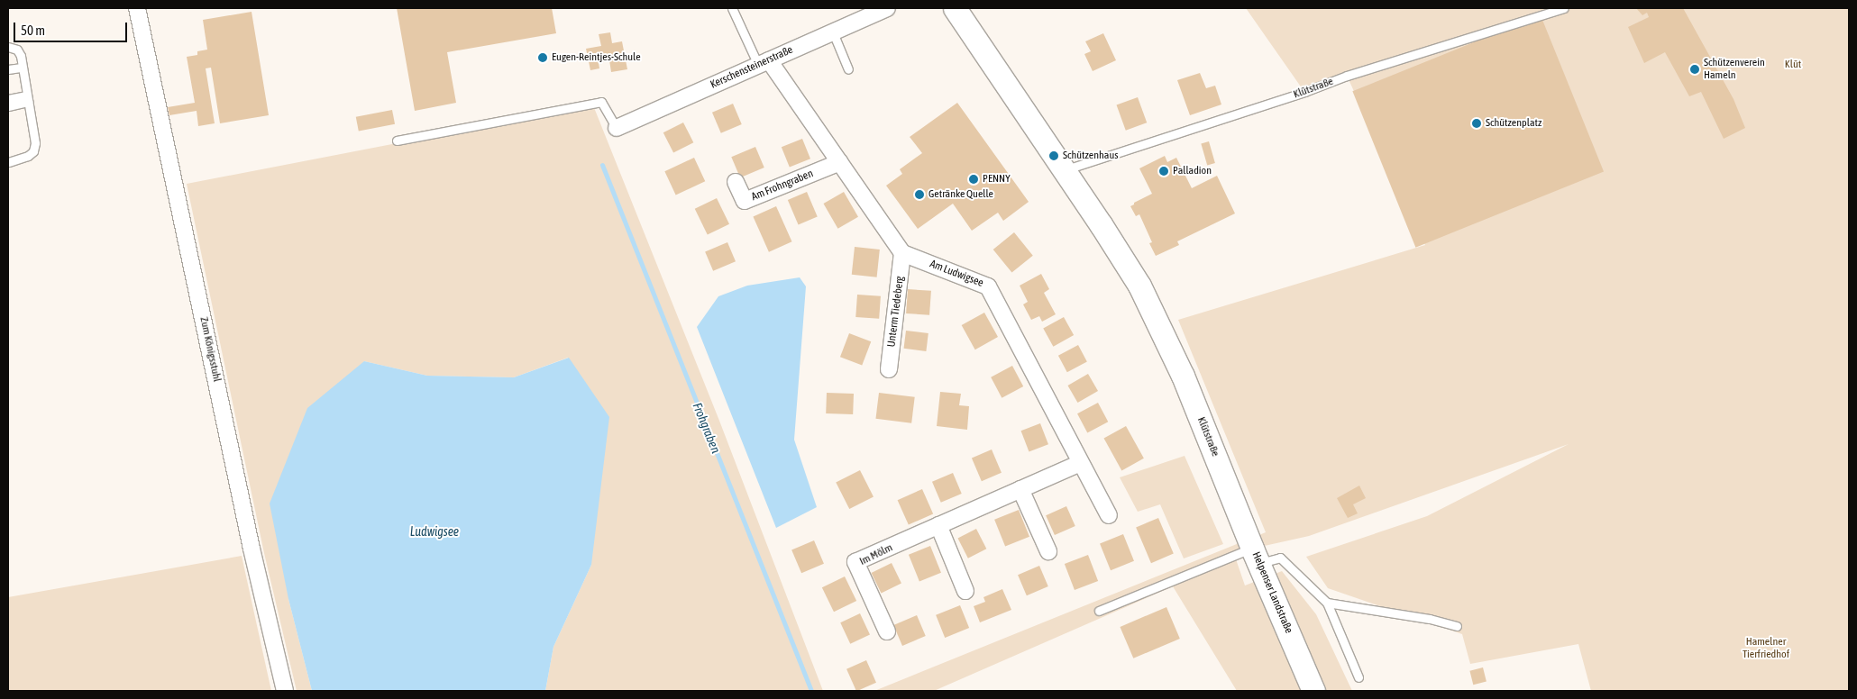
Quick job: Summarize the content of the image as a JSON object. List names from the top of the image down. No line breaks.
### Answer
{"streets":{"main road":["Klütstraße","Helpenser Landstraße"],"street":["Kerschensteinerstraße","Am Frohngraben","Am Ludwigsee","Unterm Tiedeberg","Zum Königsstuhl","Im Mölm"]},"crossings":[["Klütstraße","Helpenser Landstraße"],["Am Ludwigsee","Unterm Tiedeberg"],["Am Ludwigsee","Im Mölm"]],"water":["Frohgraben","Ludwigsee"],"parks":["Klüt","Hamelner Tierfriedhof"],"places":["Eugen-Reintjes-Schule","Schützenverein Hameln","Schützenplatz","Schützenhaus","Palladion","PENNY","Getränke Quelle"],"scale_bar":"50 m"}
